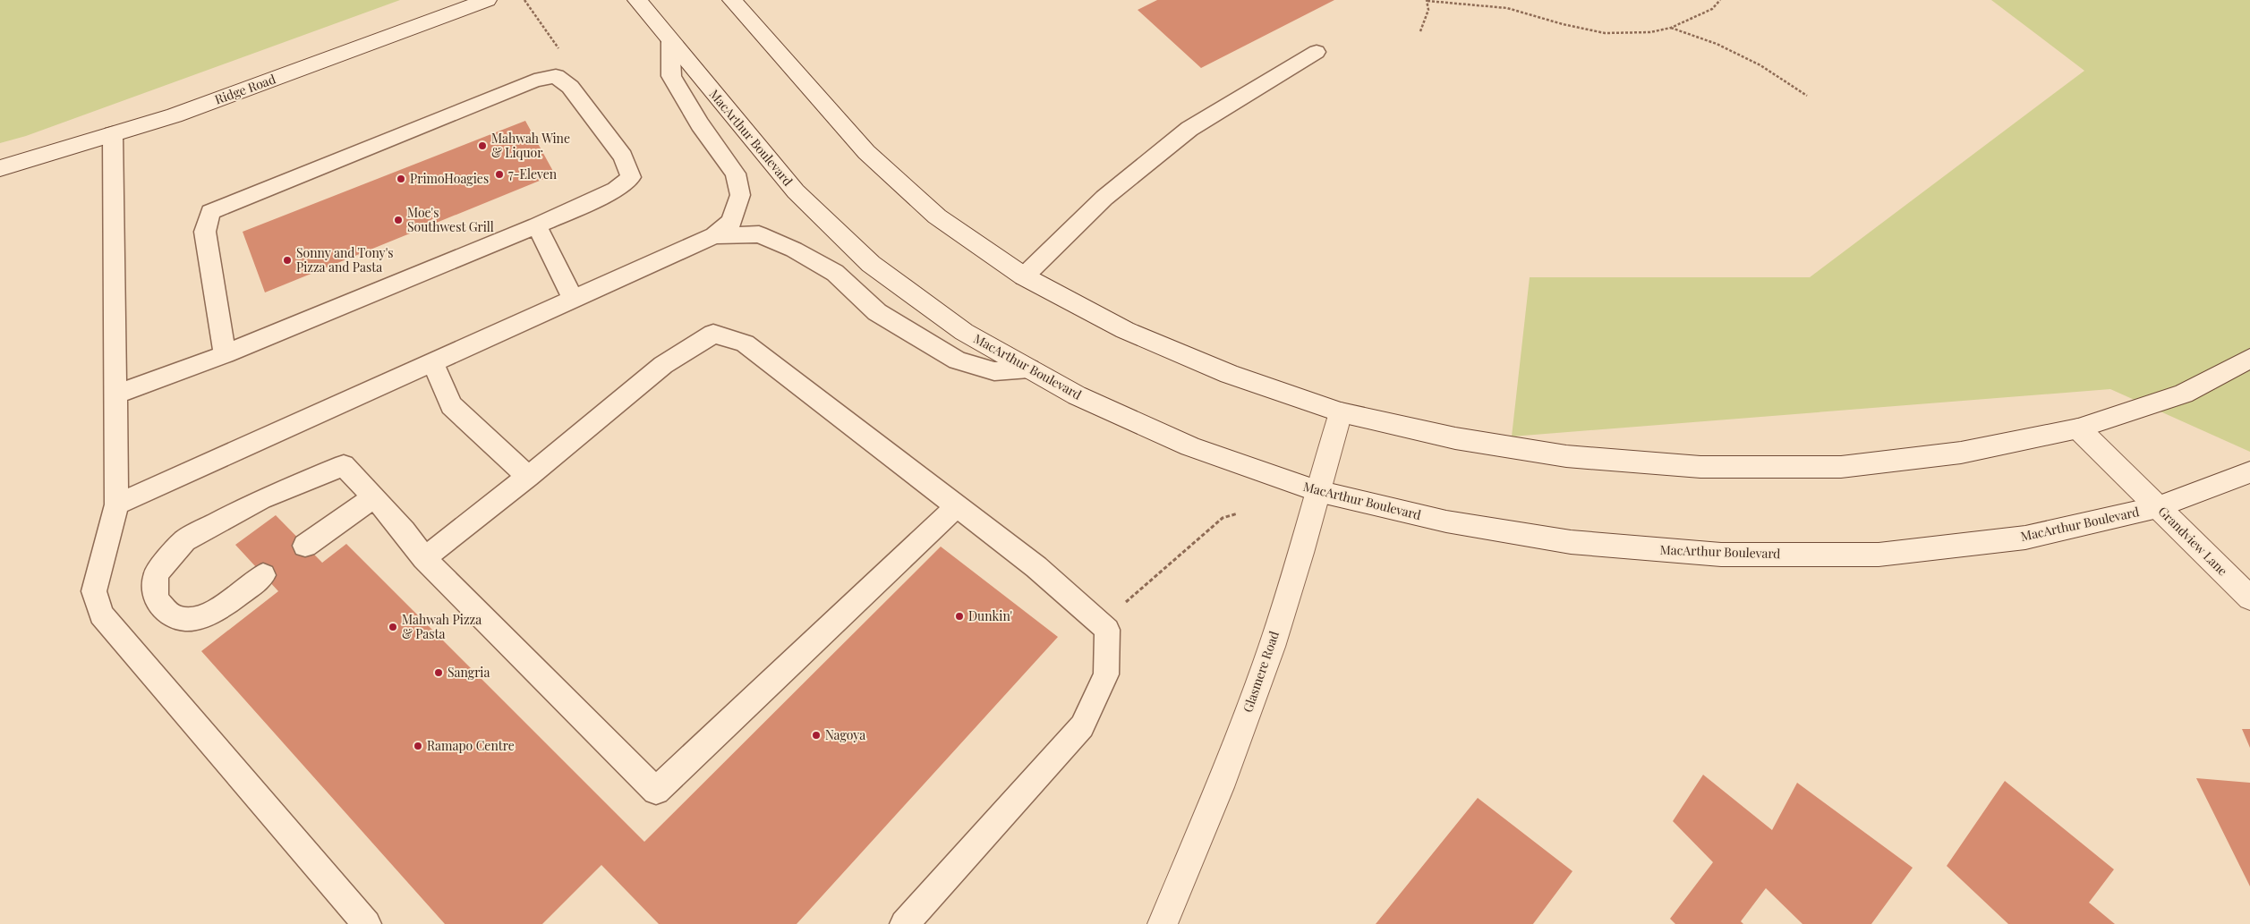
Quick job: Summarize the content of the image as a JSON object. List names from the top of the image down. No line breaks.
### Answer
{"streets":{"main road":["Ridge Road","MacArthur Boulevard","Grandview Lane","Glasmere Road"]},"crossings":[["MacArthur Boulevard","Grandview Lane"],["MacArthur Boulevard","Glasmere Road"]],"places":["Mahwah Wine & Liquor","7-Eleven","PrimoHoagies","Moe's Southwest Grill","Sonny and Tony's Pizza and Pasta","Dunkin'","Mahwah Pizza & Pasta","Sangria","Nagoya","Ramapo Centre"]}
